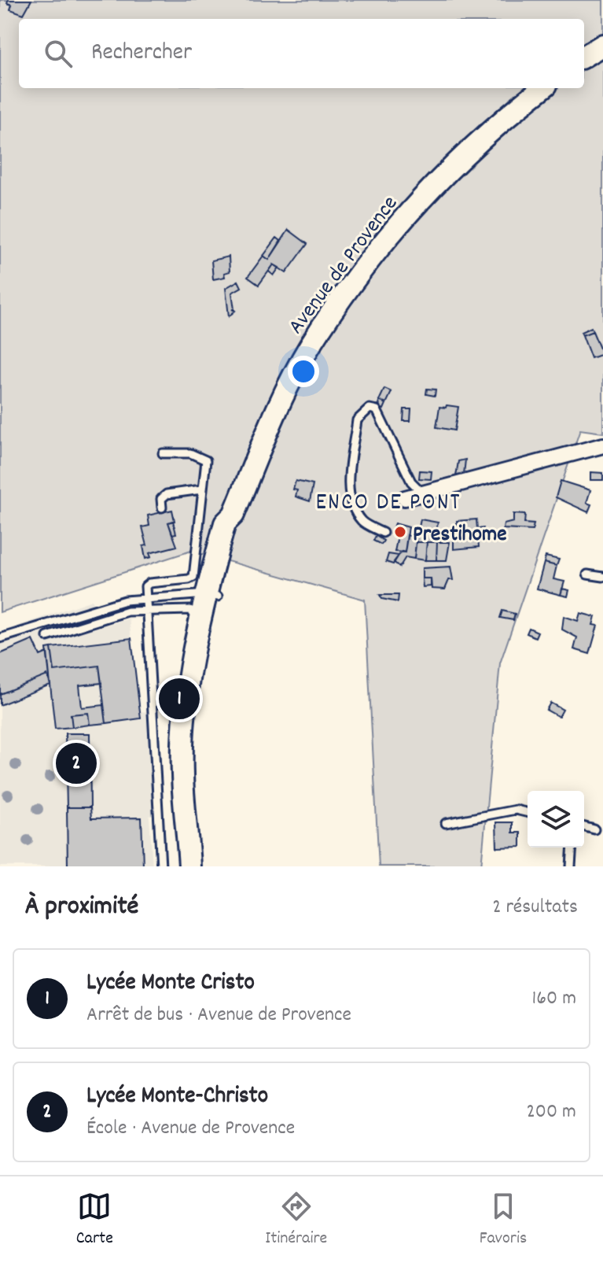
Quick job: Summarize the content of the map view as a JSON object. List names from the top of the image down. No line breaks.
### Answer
{"streets":{"main road":["Avenue de Provence"]},"districts":["ENCO DE PONT"],"places":["Prestihome"],"page":{"search":"Rechercher","pins":["1","2"],"heading":["À proximité","2 résultats"],"list":[{"mark":"1","name":"Lycée Monte Cristo","note":"Arrêt de bus · Avenue de Provence","value":"160 m"},{"mark":"2","name":"Lycée Monte-Christo","note":"École · Avenue de Provence","value":"200 m"}],"nav":["Carte","Itinéraire","Favoris"]}}
